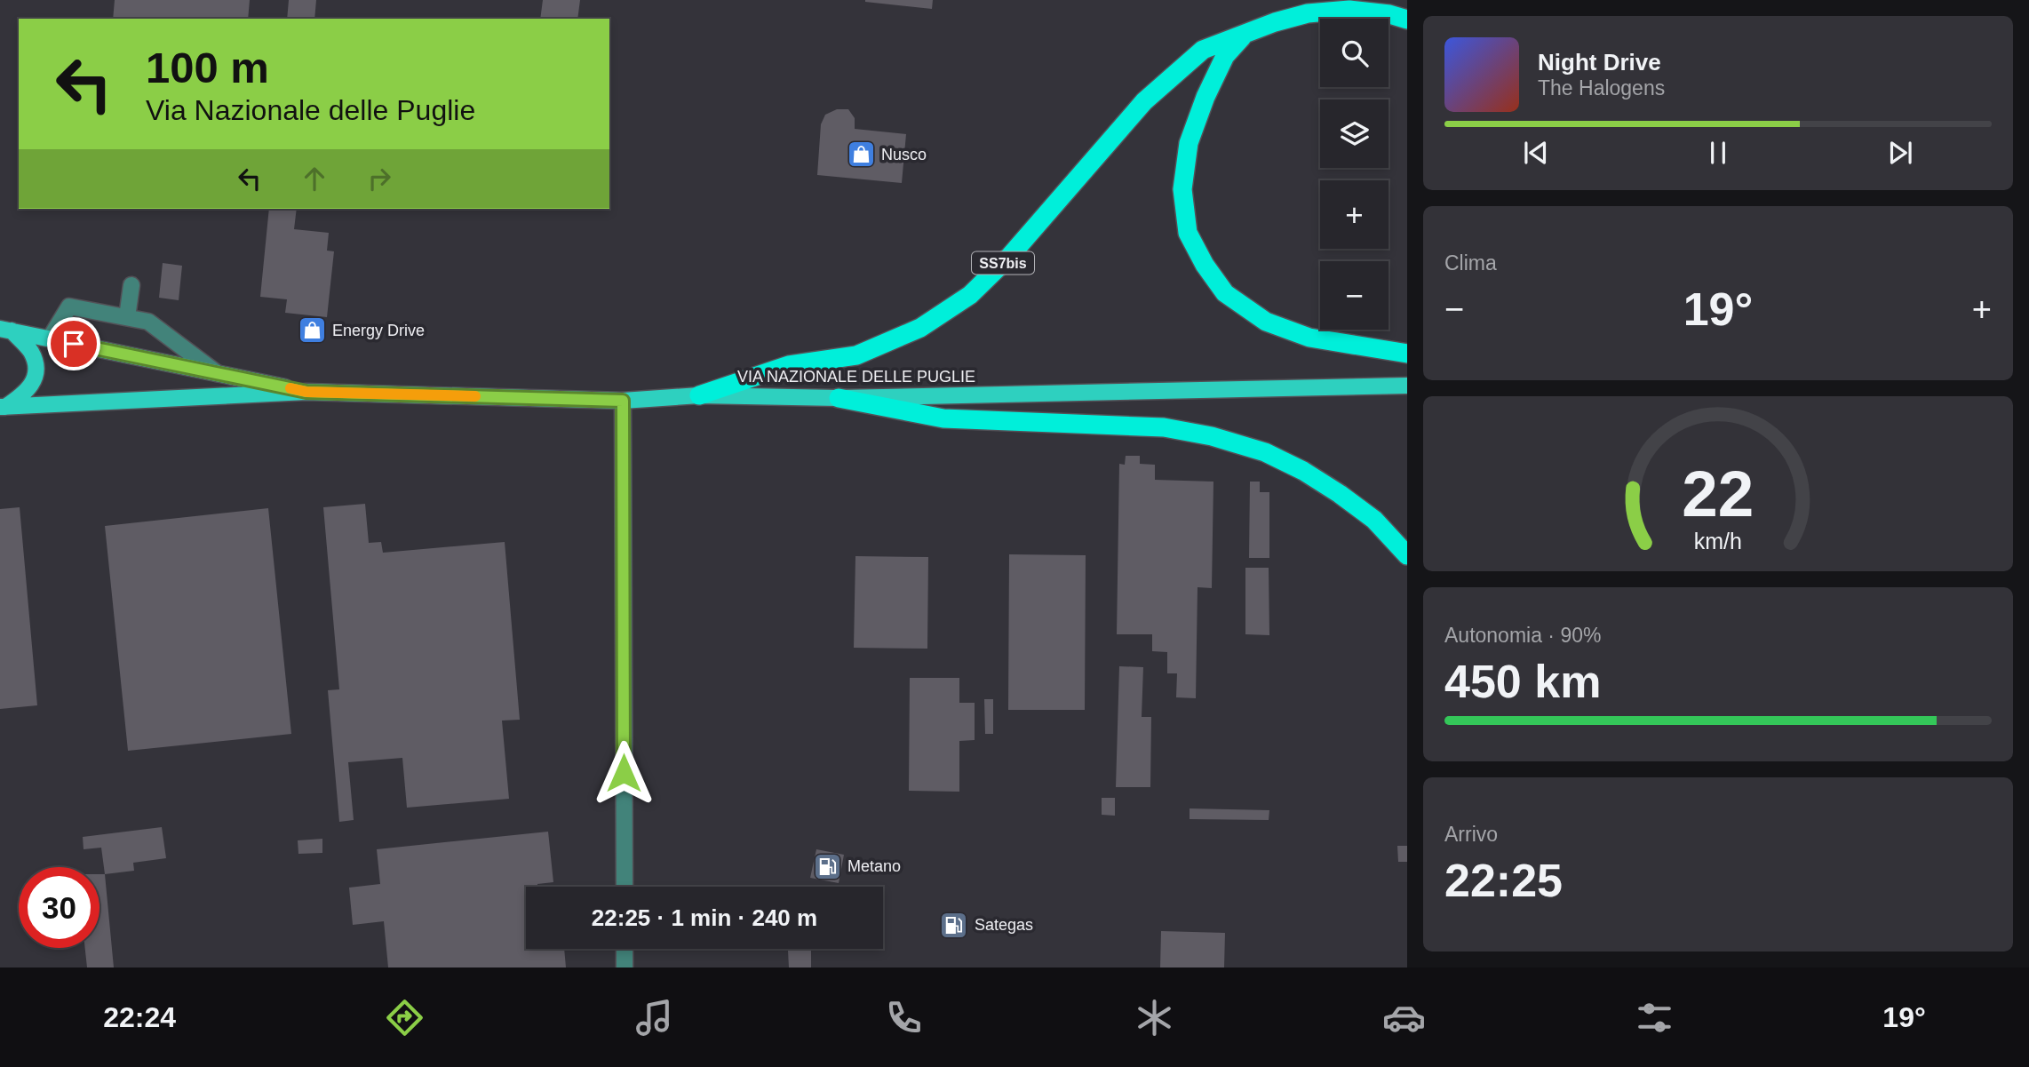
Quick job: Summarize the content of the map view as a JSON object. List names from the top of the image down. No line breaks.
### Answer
{"streets":{"highway":["SS7bis"],"main road":["VIA NAZIONALE DELLE PUGLIE"]},"crossings":[["SS7bis","VIA NAZIONALE DELLE PUGLIE"]],"places":{"shop":["Nusco","Energy Drive"],"fuel station":["Metano","Sategas"]},"page":{"map_buttons":["+","−"],"turn":["100 m","Via Nazionale delle Puglie"],"song":["Night Drive","The Halogens"],"tile":["Clima",["Autonomia · 90%","450 km"],["Arrivo","22:25"]],"heat":["−","19°","+"],"limit":"30","trip":"22:25 · 1 min · 240 m","tabs":["22:24","19°"],"gauge":["22","km/h"]}}
